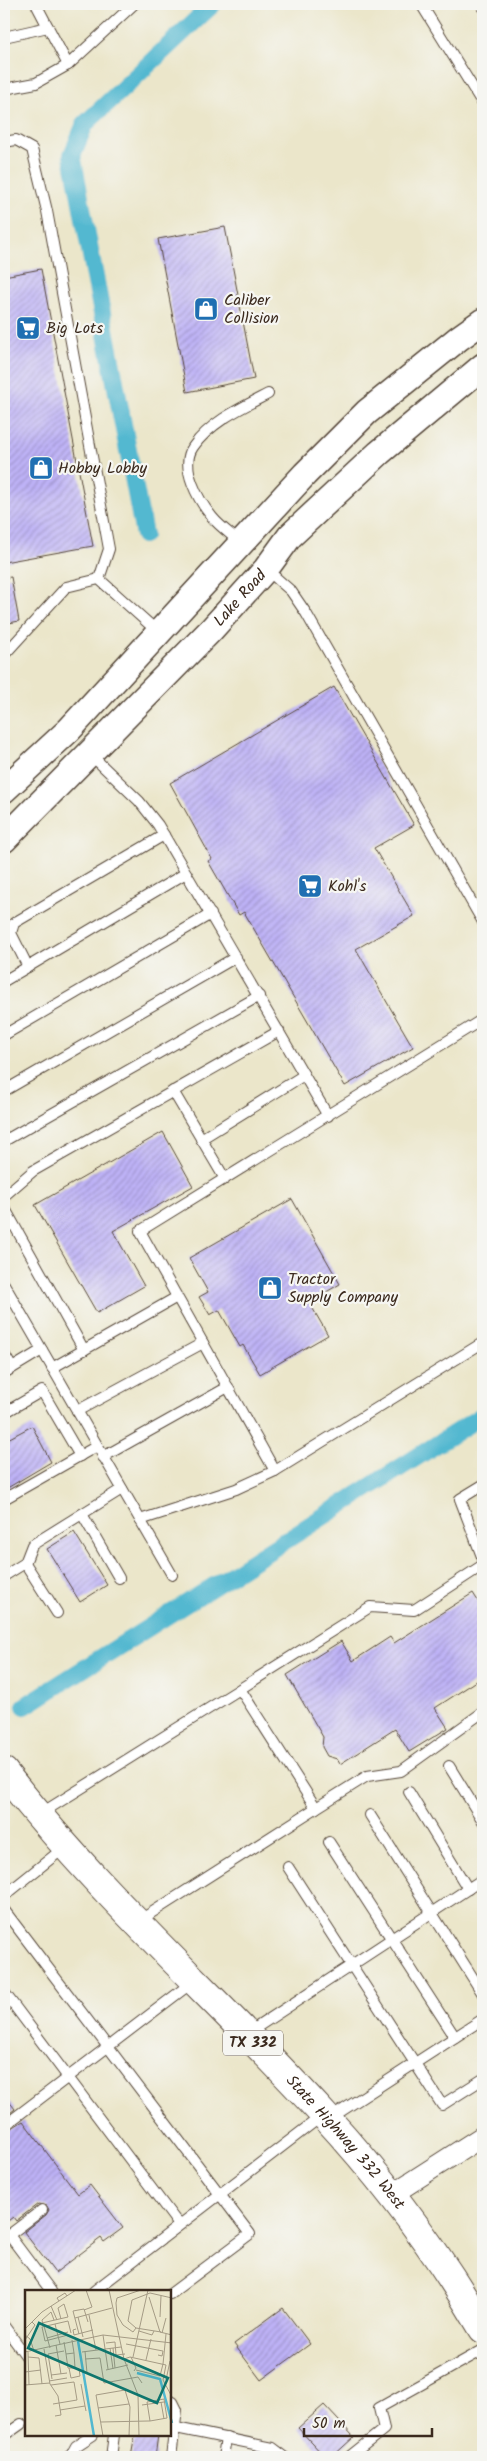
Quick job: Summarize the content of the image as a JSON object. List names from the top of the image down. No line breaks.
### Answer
{"streets":{"main road":["TX 332","State Highway 332 West"],"street":["Lake Road"]},"places":{"shop":["Caliber Collision","Hobby Lobby","Tractor Supply Company"],"supermarket":["Big Lots","Kohl's"]},"scale_bar":"50 m"}
